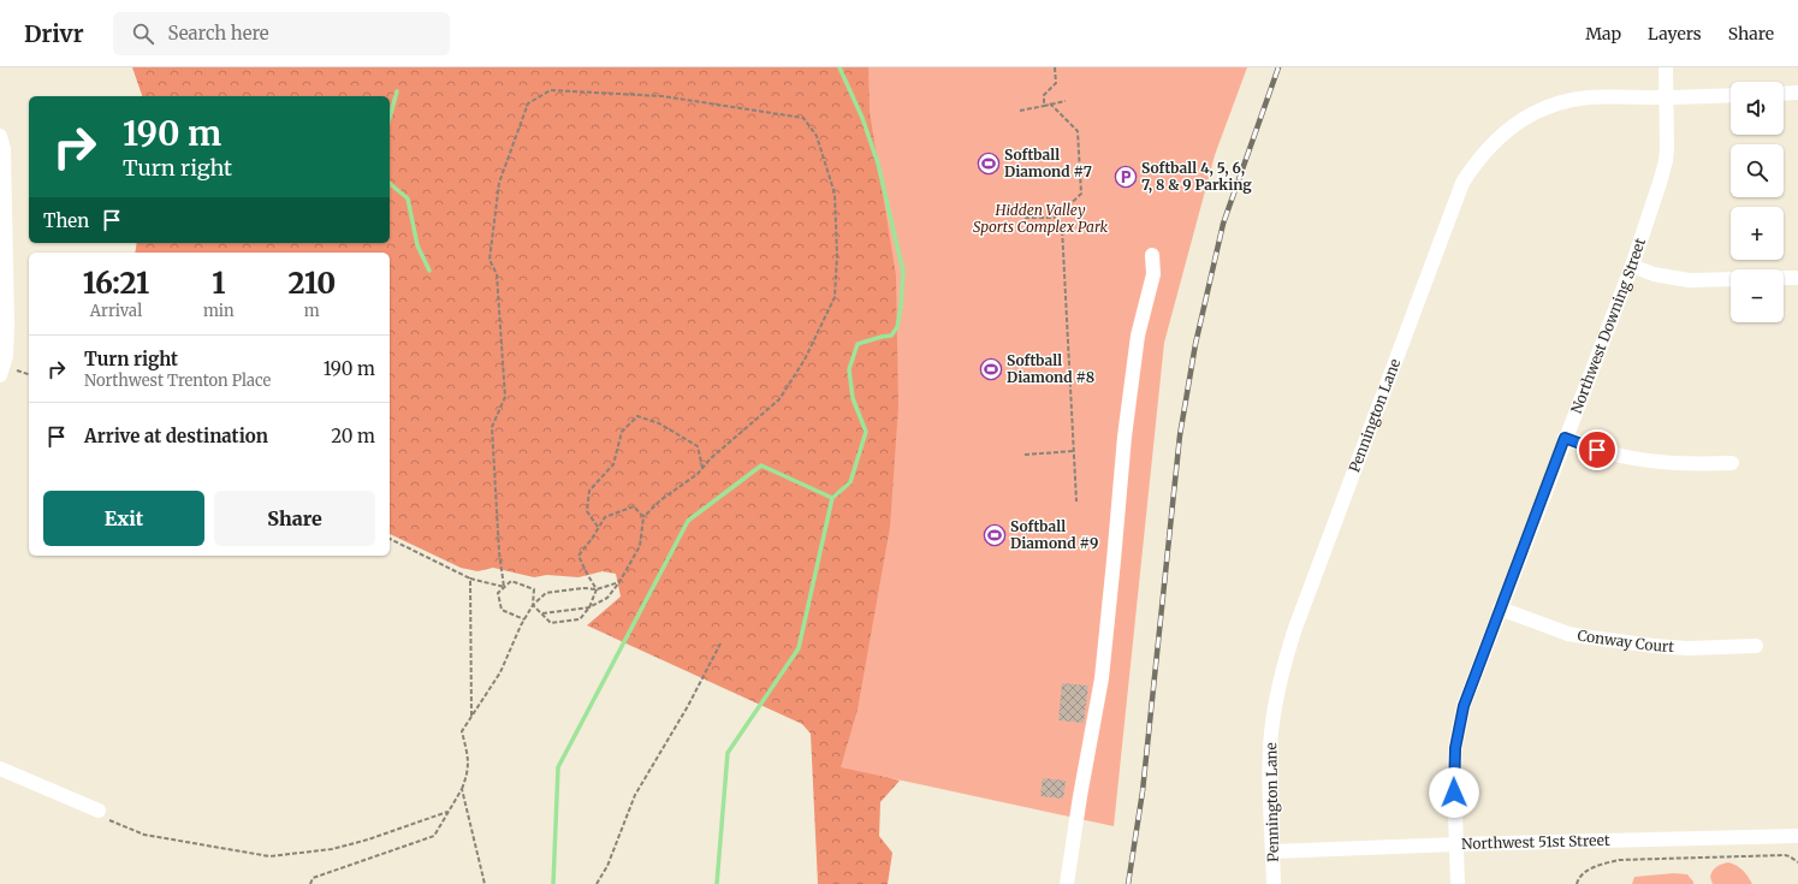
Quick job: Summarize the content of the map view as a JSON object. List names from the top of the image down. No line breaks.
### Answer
{"streets":{"street":["Northwest Downing Street","Pennington Lane","Conway Court","Northwest 51st Street"]},"crossings":[["Northwest Downing Street","Pennington Lane"],["Northwest Downing Street","Conway Court"],["Northwest Downing Street","Northwest 51st Street"],["Pennington Lane","Northwest 51st Street"]],"parks":["Hidden Valley Sports Complex Park"],"places":{"sports":["Softball Diamond #7","Softball Diamond #8","Softball Diamond #9"],"parking":["Softball 4, 5, 6, 7, 8 & 9 Parking"]},"page":{"header":"Drivr","search":"Search here","nav":["Map","Layers","Share"],"map_buttons":["+","−"],"turn":["190 m","Turn right"],"then":"Then","eta":["16:21","Arrival","1","min","210","m"],"list":[{"name":"Turn right","note":"Northwest Trenton Place","value":"190 m"},{"name":"Arrive at destination","value":"20 m"}],"buttons":["Exit","Share"]}}
